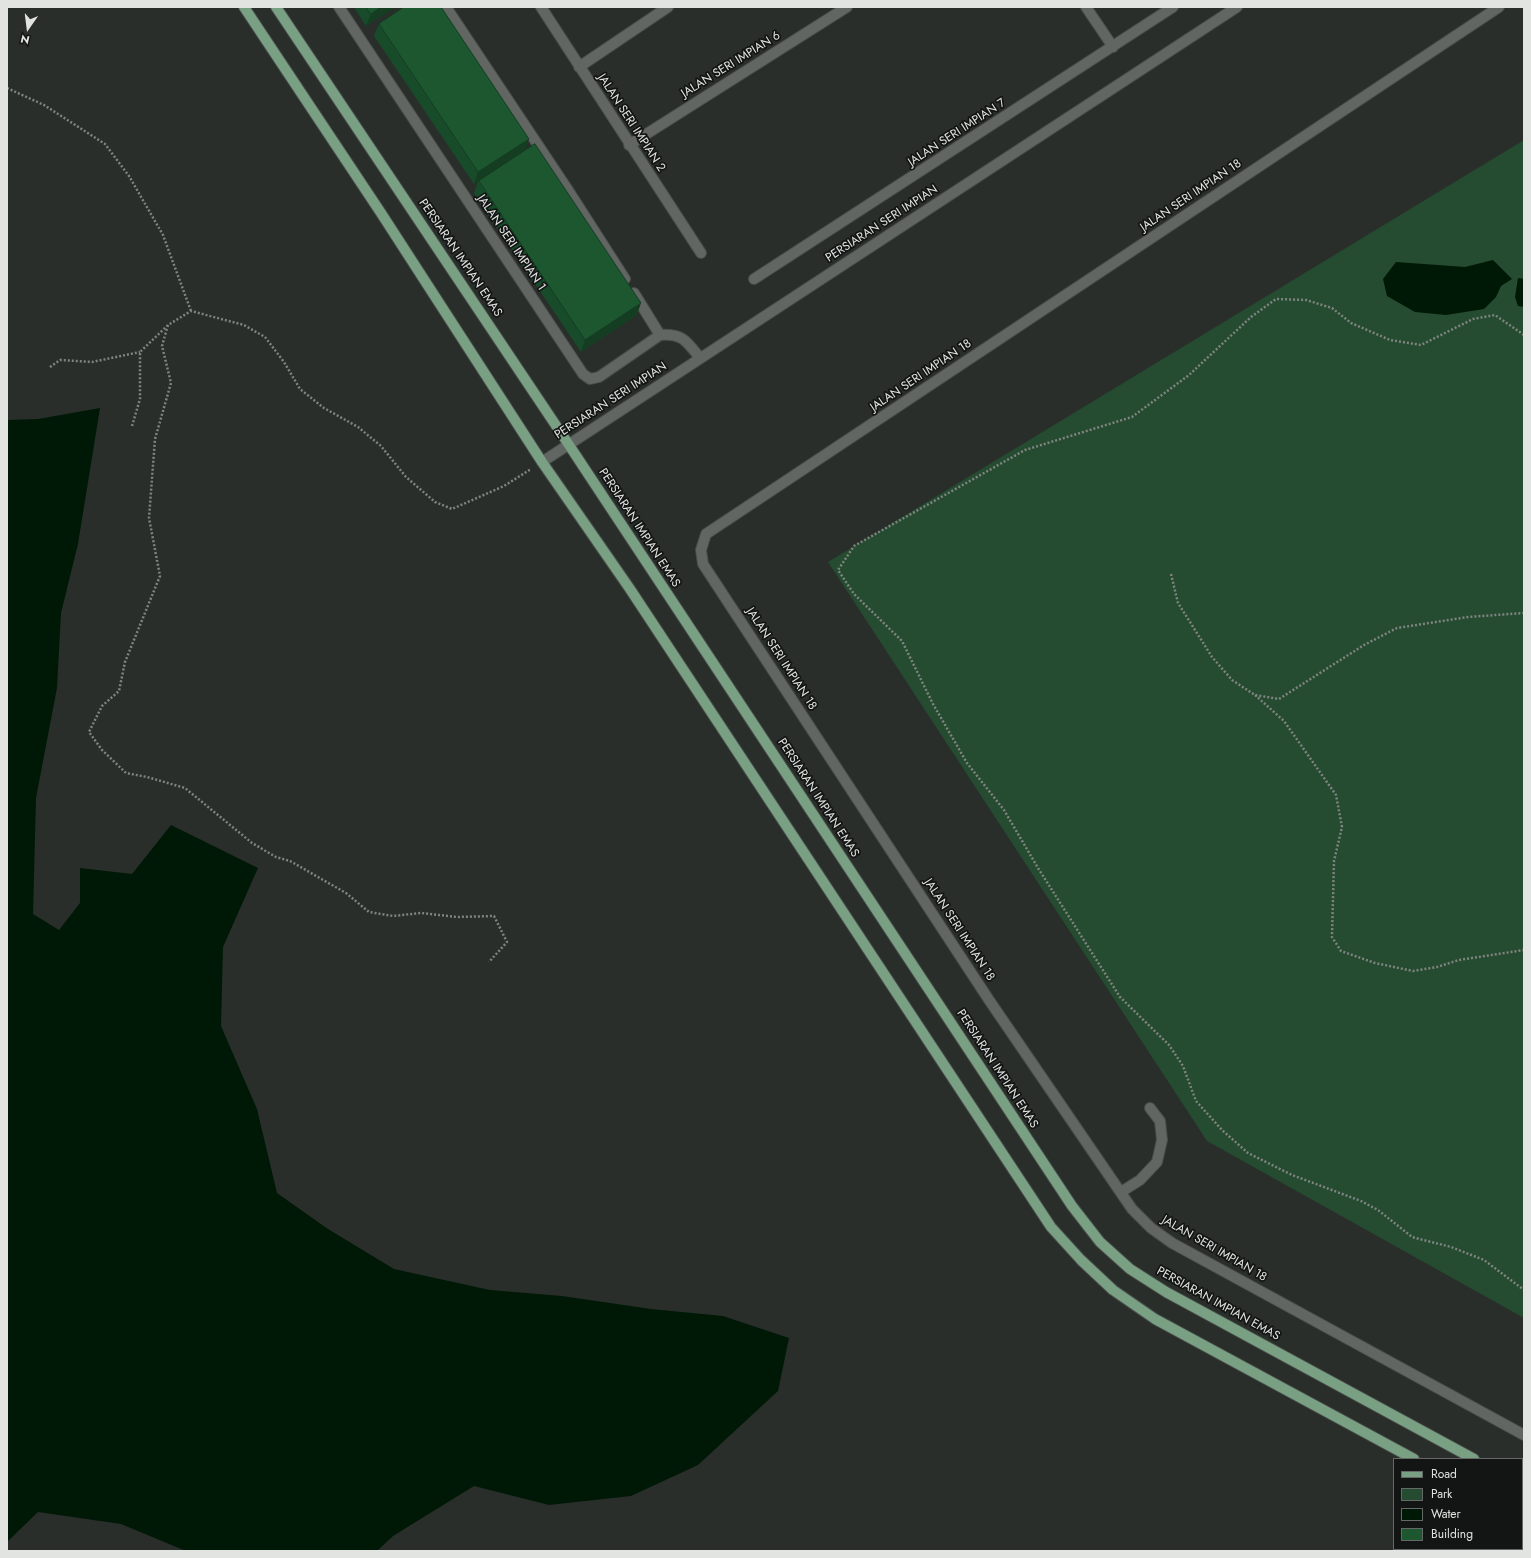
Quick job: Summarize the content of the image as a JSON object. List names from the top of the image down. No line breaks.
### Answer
{"streets":{"main road":["PERSIARAN IMPIAN EMAS"],"street":["JALAN SERI IMPIAN 6","JALAN SERI IMPIAN 2","JALAN SERI IMPIAN 7","JALAN SERI IMPIAN 18","PERSIARAN SERI IMPIAN","JALAN SERI IMPIAN 1"]},"crossings":[["JALAN SERI IMPIAN 6","JALAN SERI IMPIAN 2"],["PERSIARAN SERI IMPIAN","PERSIARAN IMPIAN EMAS"]],"legend":["Road","Park","Water","Building"],"north":"bottom"}
